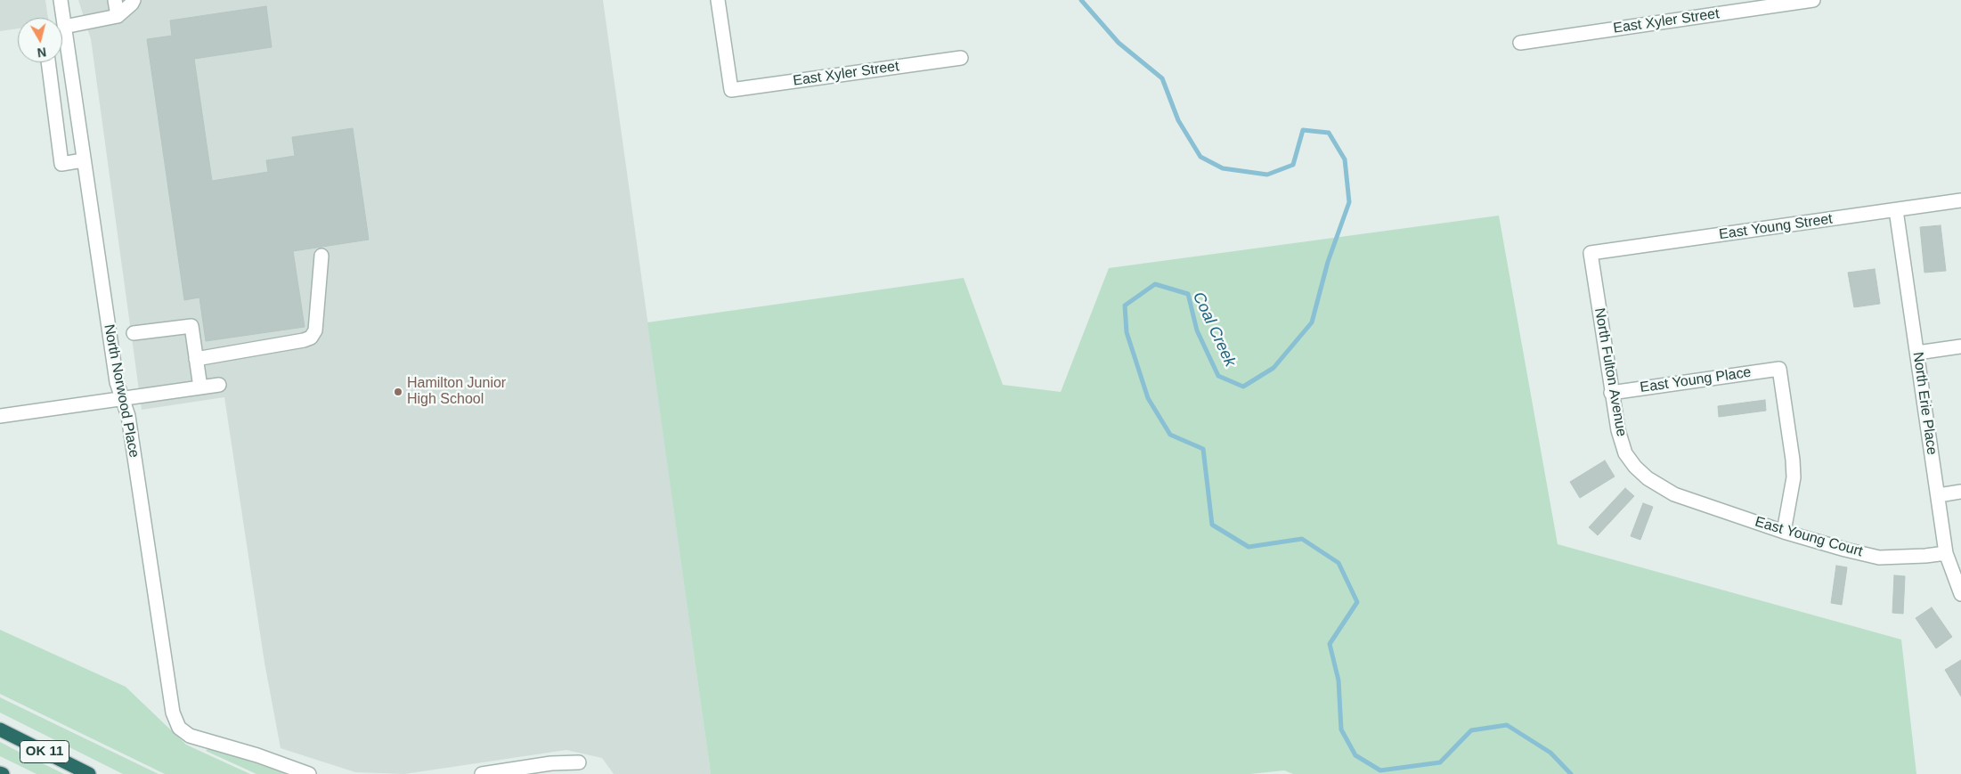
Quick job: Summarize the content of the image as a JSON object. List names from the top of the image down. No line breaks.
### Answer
{"streets":{"highway":["OK 11"],"street":["East Xyler Street","East Young Street","North Fulton Avenue","East Young Place","North Norwood Place","North Erie Place","East Young Court"]},"crossings":[["East Young Street","North Fulton Avenue"],["East Young Street","North Erie Place"],["North Fulton Avenue","East Young Place"],["North Fulton Avenue","East Young Court"],["East Young Place","East Young Court"],["North Erie Place","East Young Court"]],"water":["Coal Creek"],"places":["Hamilton Junior High School"],"north":"bottom"}
